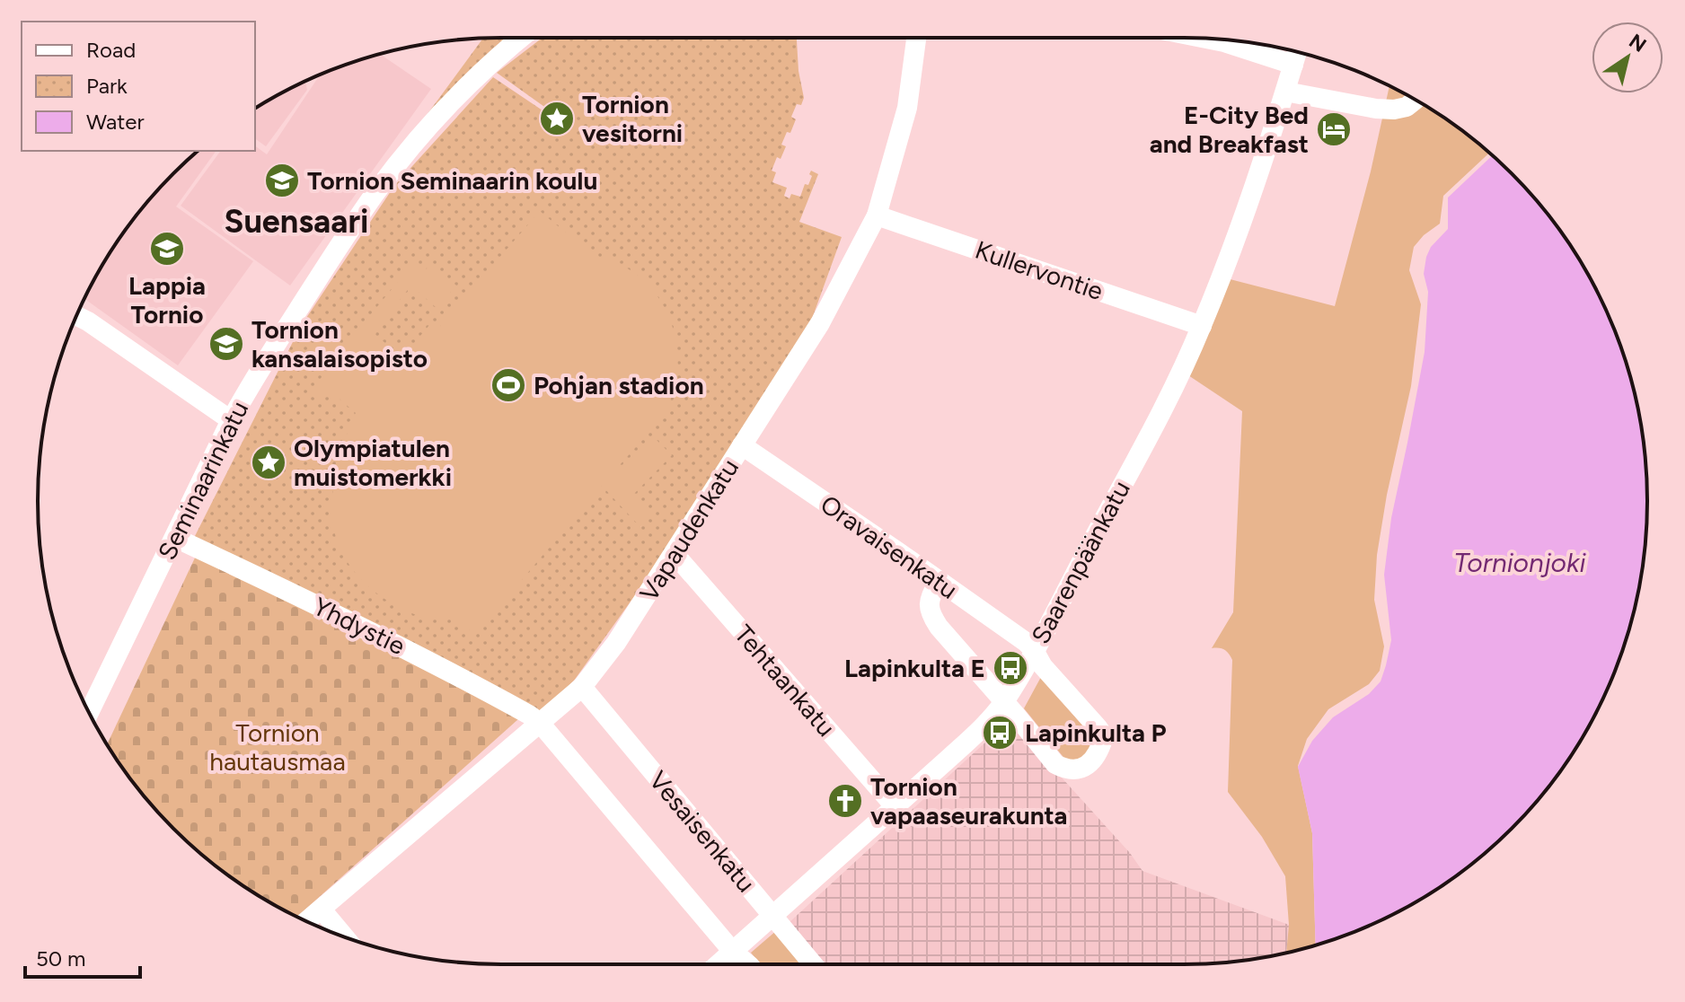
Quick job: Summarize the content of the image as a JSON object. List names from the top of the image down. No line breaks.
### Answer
{"streets":{"street":["Kullervontie","Seminaarinkatu","Vapaudenkatu","Oravaisenkatu","Saarenpäänkatu","Yhdystie","Tehtaankatu","Vesaisenkatu"]},"crossings":[["Kullervontie","Vapaudenkatu"],["Kullervontie","Saarenpäänkatu"],["Seminaarinkatu","Yhdystie"],["Vapaudenkatu","Oravaisenkatu"],["Vapaudenkatu","Yhdystie"],["Vapaudenkatu","Tehtaankatu"],["Vapaudenkatu","Vesaisenkatu"],["Oravaisenkatu","Saarenpäänkatu"],["Saarenpäänkatu","Tehtaankatu"],["Saarenpäänkatu","Vesaisenkatu"]],"districts":["Suensaari"],"water":["Tornionjoki"],"parks":["Tornion hautausmaa"],"places":{"place":["Tornion vesitorni","Olympiatulen muistomerkki"],"hotel":["E-City Bed and Breakfast"],"school or university":["Tornion Seminaarin koulu","Lappia Tornio","Tornion kansalaisopisto"],"sports":["Pohjan stadion"],"bus stop":["Lapinkulta E","Lapinkulta P"],"church":["Tornion vapaaseurakunta"]},"legend":["Road","Park","Water"],"scale_bar":"50 m","north":"top right"}
